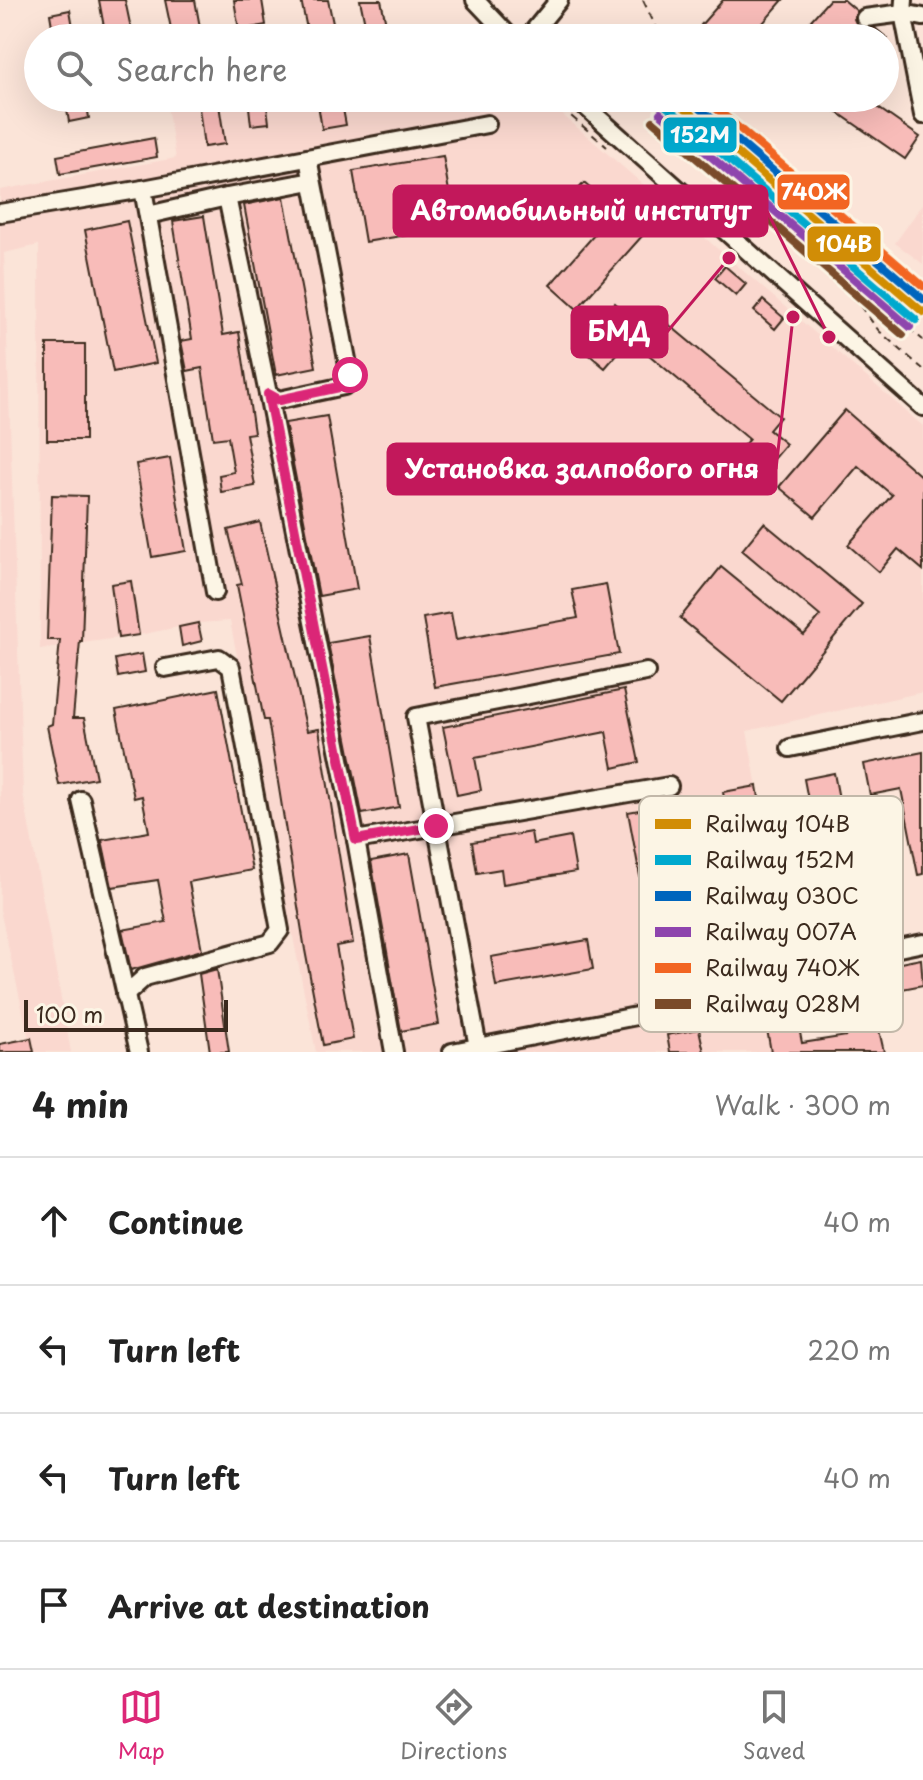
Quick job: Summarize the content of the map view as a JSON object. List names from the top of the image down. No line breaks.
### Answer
{"places":["БМД","Установка залпового огня","Автомобильный институт"],"lines":["rail line 104В","rail line 152М","rail line 030C","rail line 740Ж","rail line 007А","rail line 028М"],"legend":["Railway 104В","Railway 152М","Railway 030C","Railway 007А","Railway 740Ж","Railway 028М"],"scale_bar":"100 m","page":{"search":"Search here","scale":"100 m","heading":["4 min","Walk · 300 m"],"list":[["Continue","40 m"],["Turn left","220 m"],["Turn left","40 m"],"Arrive at destination"],"nav":["Map","Directions","Saved"]}}
